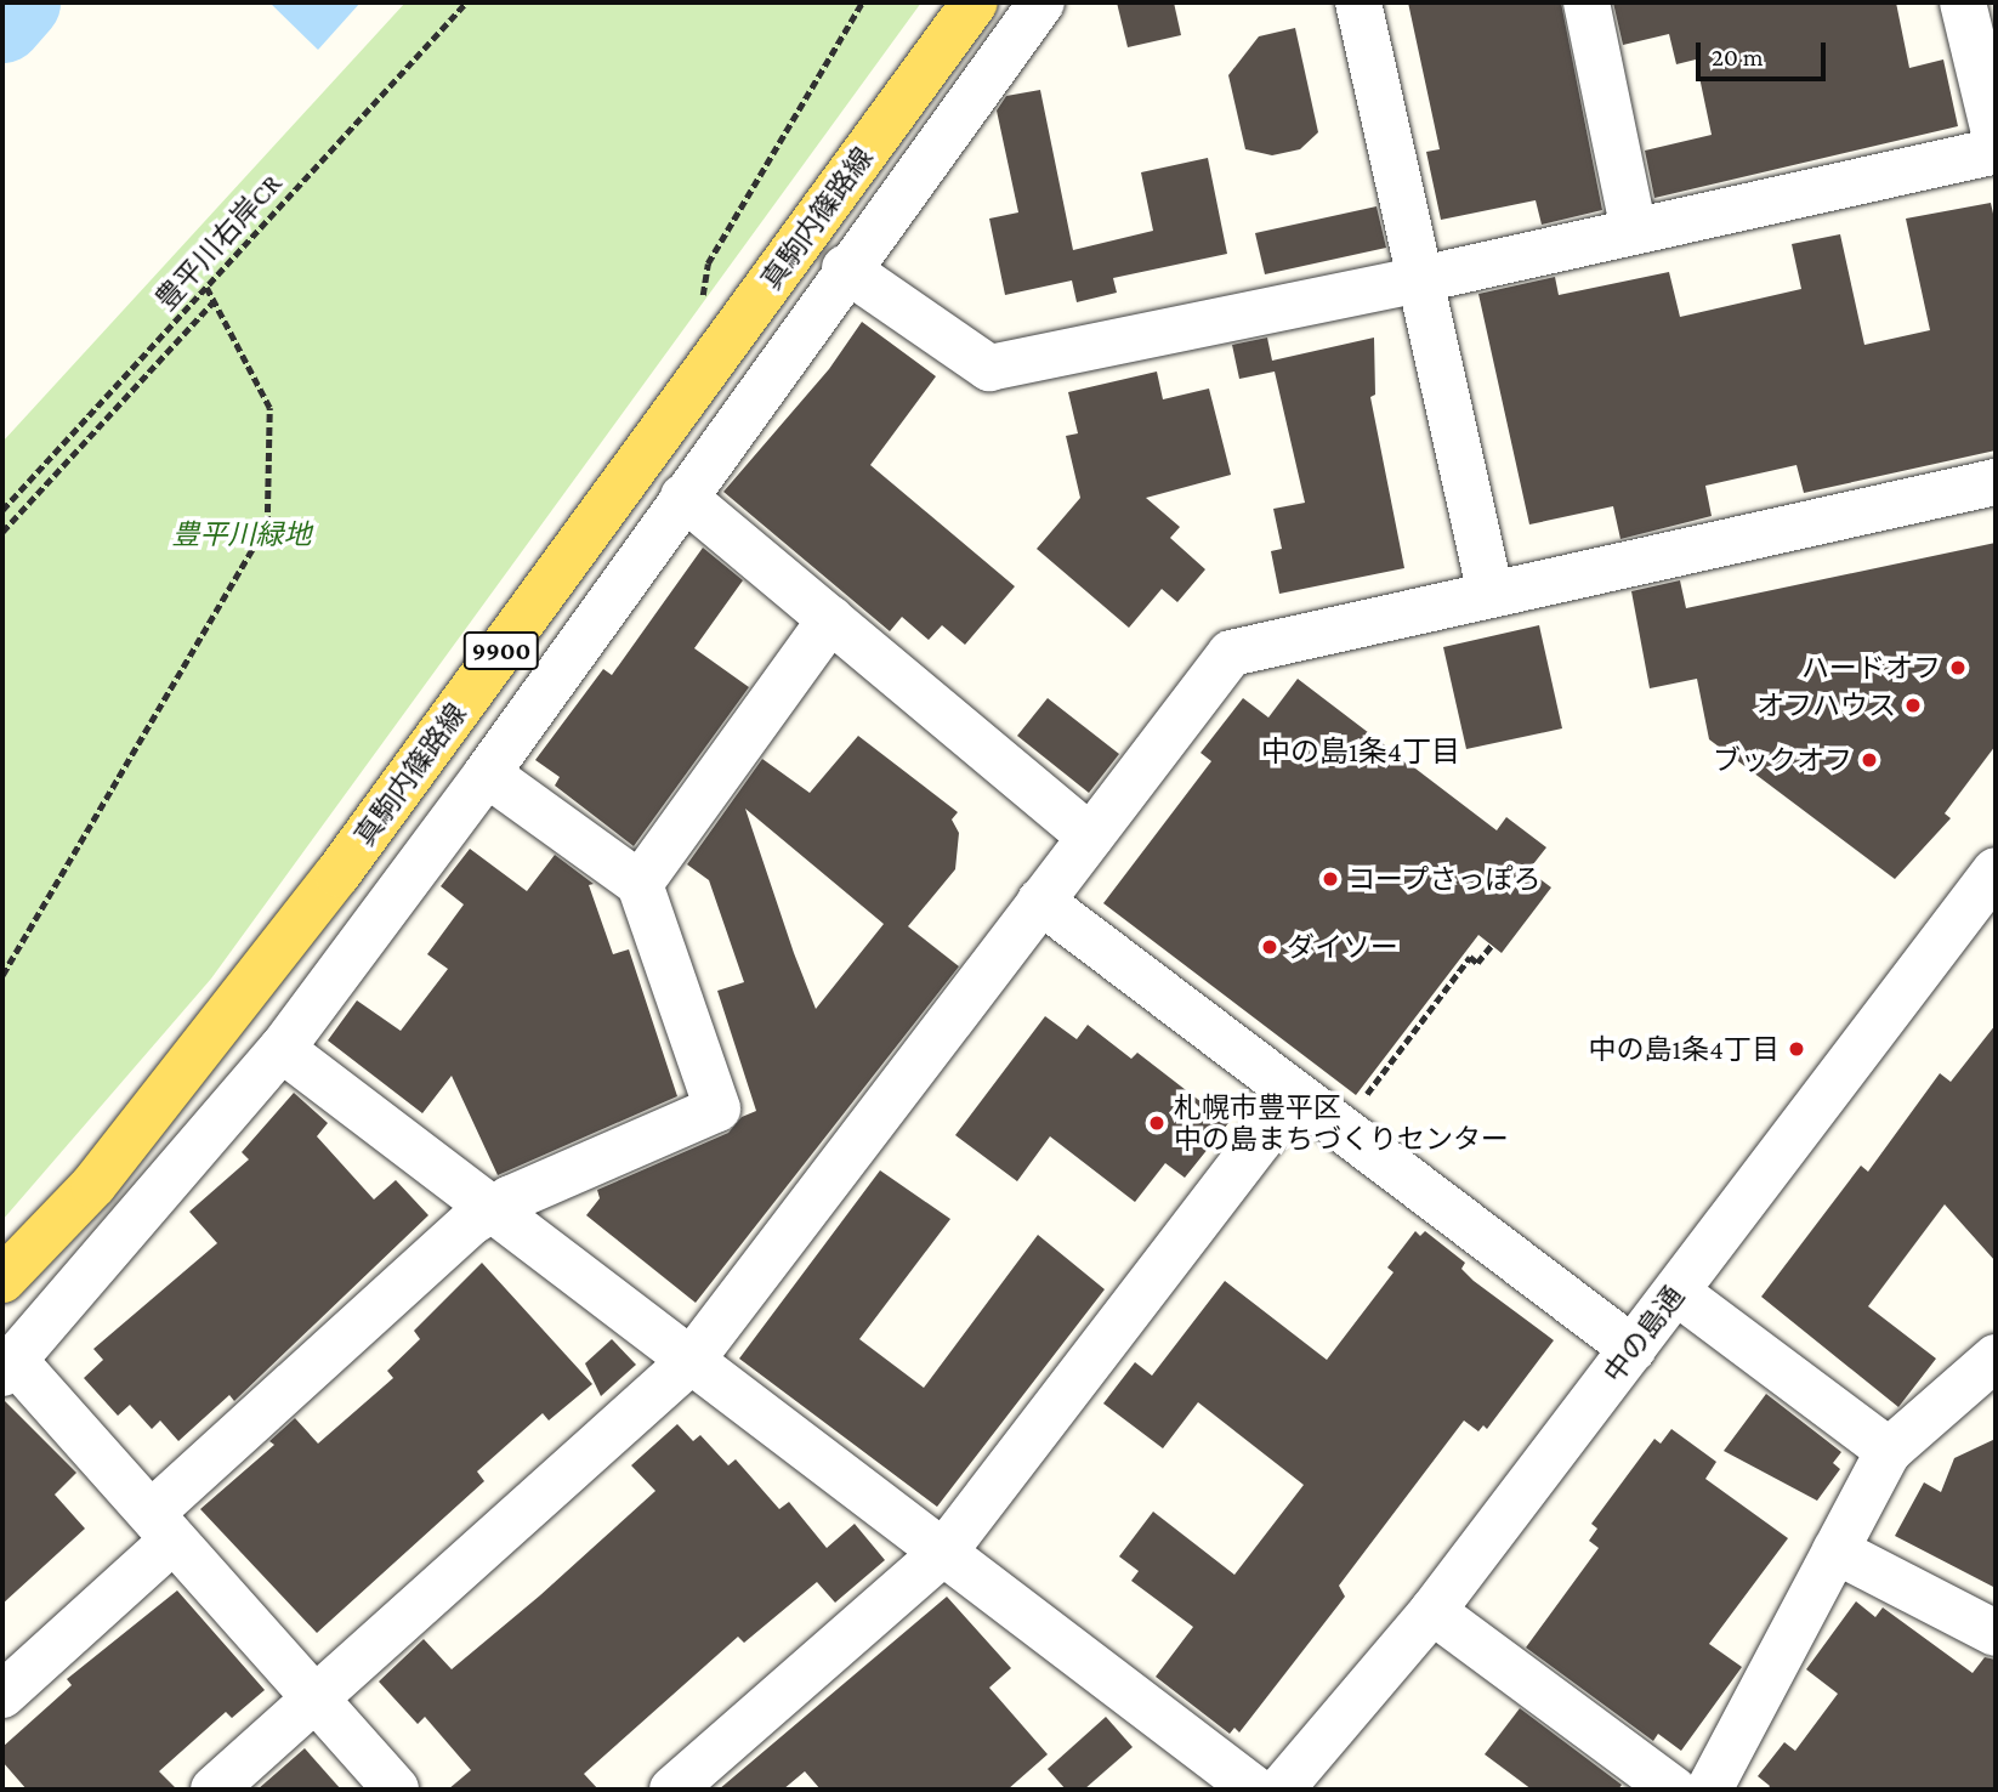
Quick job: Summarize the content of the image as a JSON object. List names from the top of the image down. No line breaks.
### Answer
{"streets":{"main road":["真駒内篠路線","9900"],"street":["中の島通"],"path":["豊平川右岸CR"]},"districts":["中の島1条4丁目"],"parks":["豊平川緑地"],"places":["ハードオフ","オフハウス","ブックオフ","コープさっぽろ","ダイソー","中の島1条4丁目","札幌市豊平区 中の島まちづくりセンター"],"scale_bar":"20 m"}
